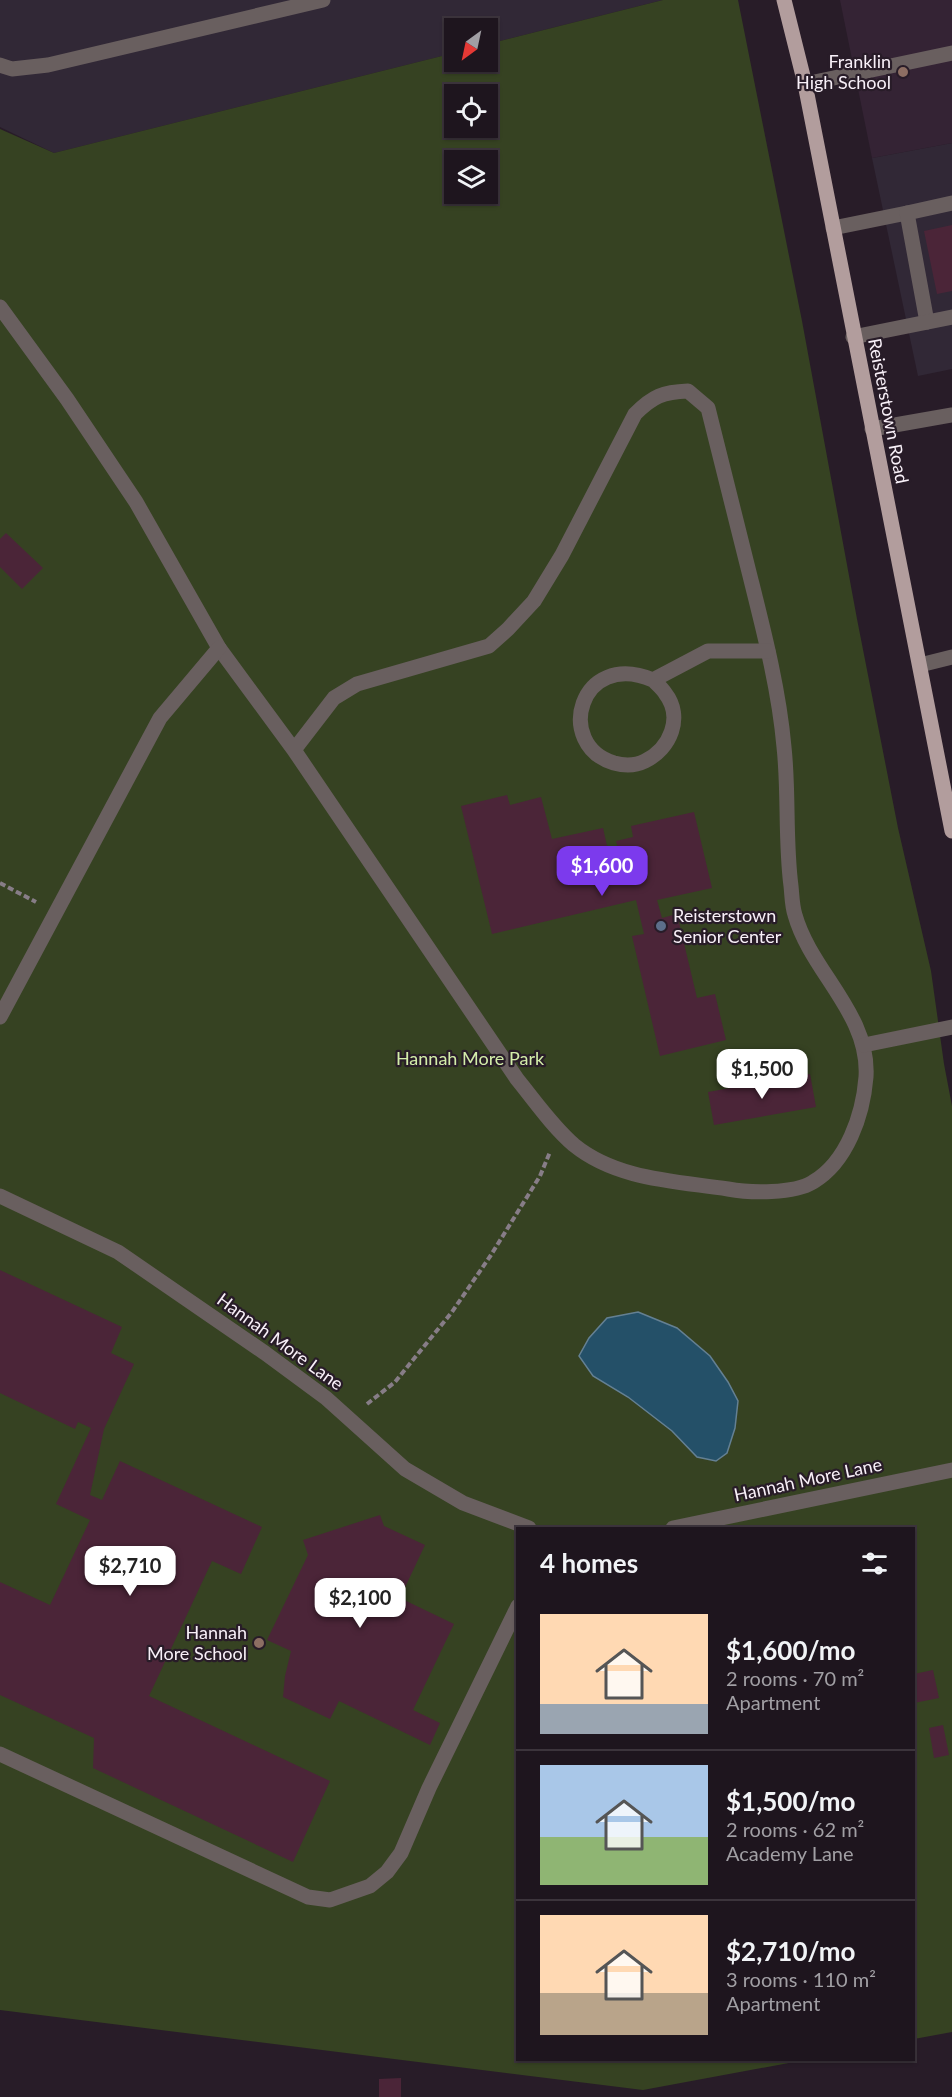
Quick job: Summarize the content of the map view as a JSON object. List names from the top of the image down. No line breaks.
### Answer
{"streets":{"main road":["Reisterstown Road"],"street":["Hannah More Lane"]},"parks":["Hannah More Park"],"places":["Franklin High School","Reisterstown Senior Center","Hannah More School"],"north":"bottom left","page":{"price":["$1,600","$1,500","$2,710","$2,100"],"heading":"4 homes","list":[{"name":"$1,600/mo","note":"2 rooms · 70 m² · Apartment"},{"name":"$1,500/mo","note":"2 rooms · 62 m² · Academy Lane"},{"name":"$2,710/mo","note":"3 rooms · 110 m² · Apartment"}]}}
